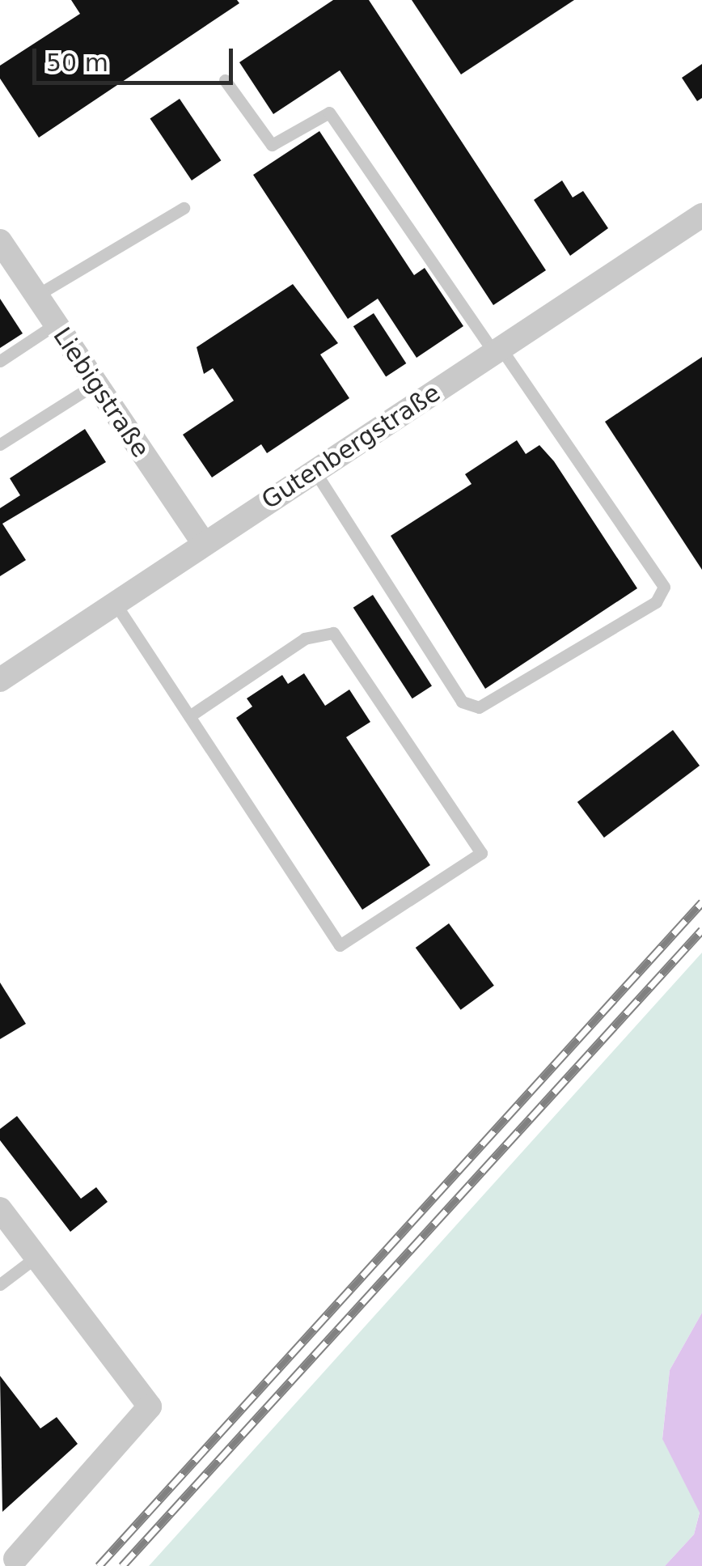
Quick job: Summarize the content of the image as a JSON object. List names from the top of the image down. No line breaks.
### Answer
{"streets":{"street":["Liebigstraße","Gutenbergstraße"]},"crossings":[["Liebigstraße","Gutenbergstraße"]],"scale_bar":"50 m"}
